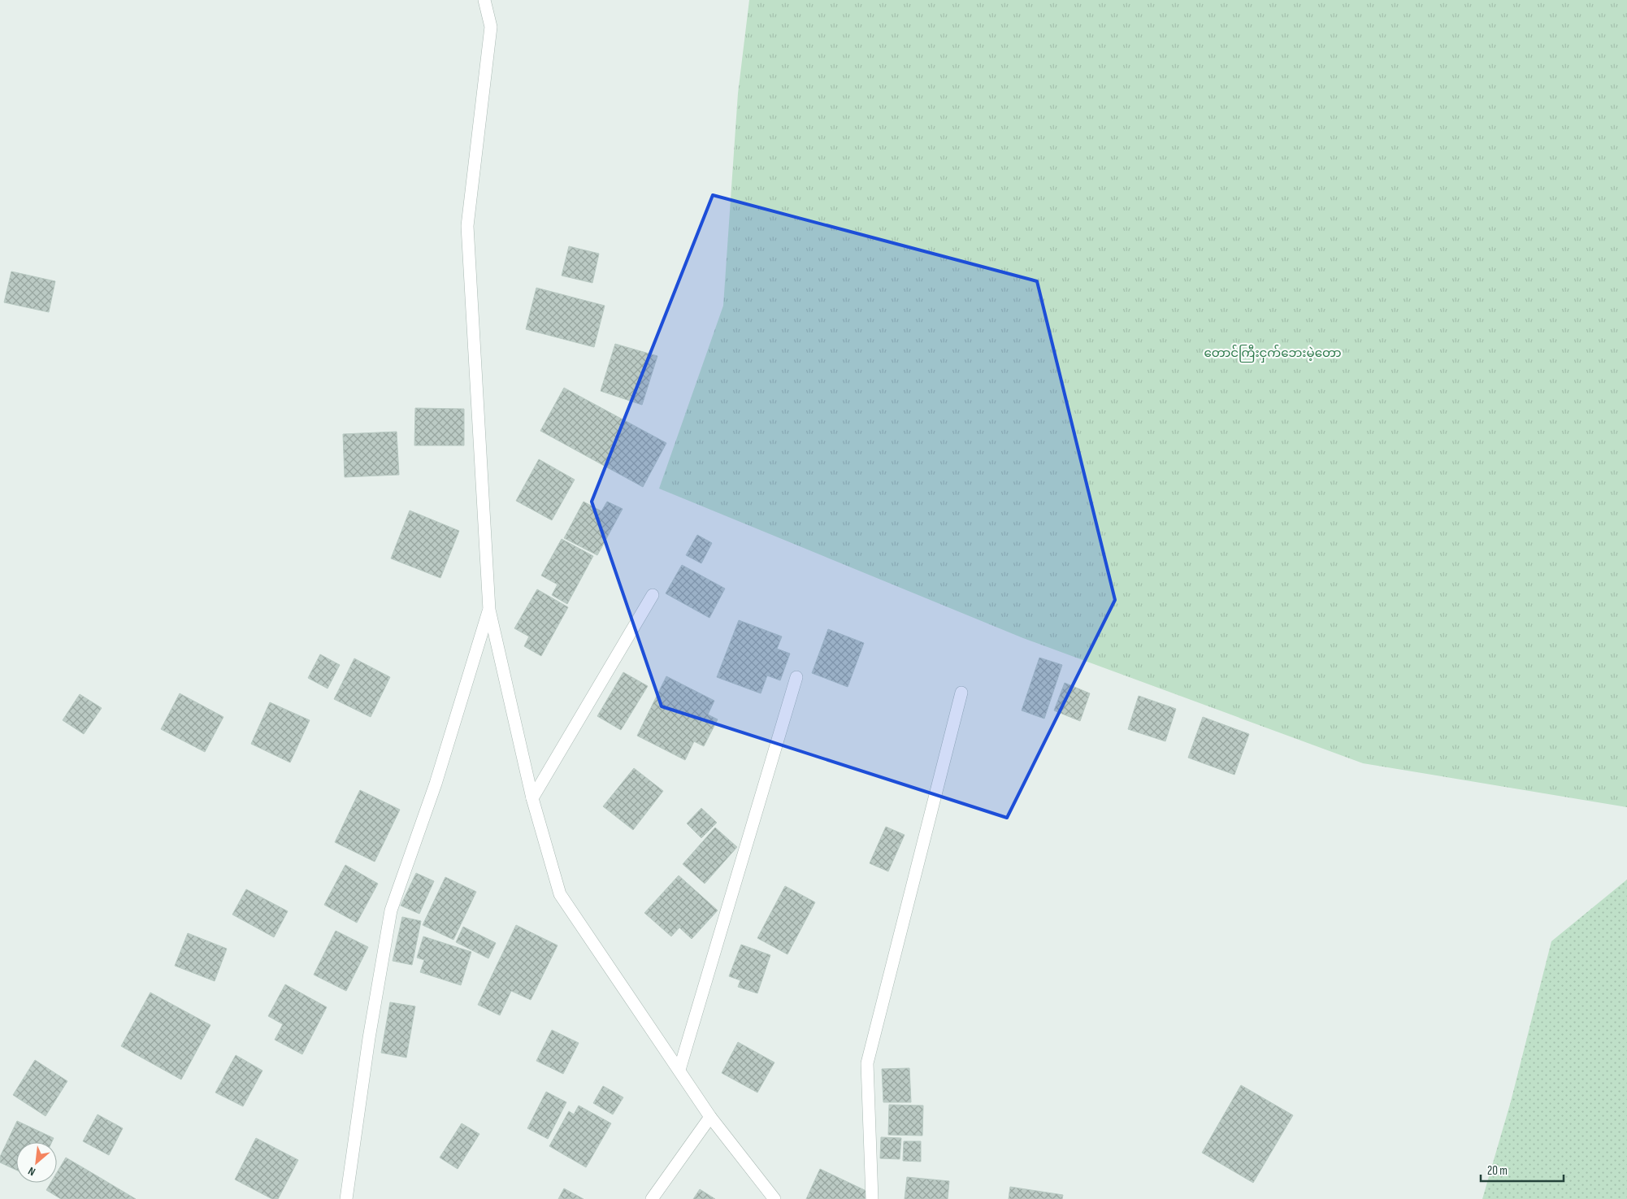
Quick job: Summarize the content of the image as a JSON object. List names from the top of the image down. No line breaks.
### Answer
{"parks":["တောင်ကြီးငှက်ဘေးမဲ့တော"],"scale_bar":"20 m","north":"bottom left"}
